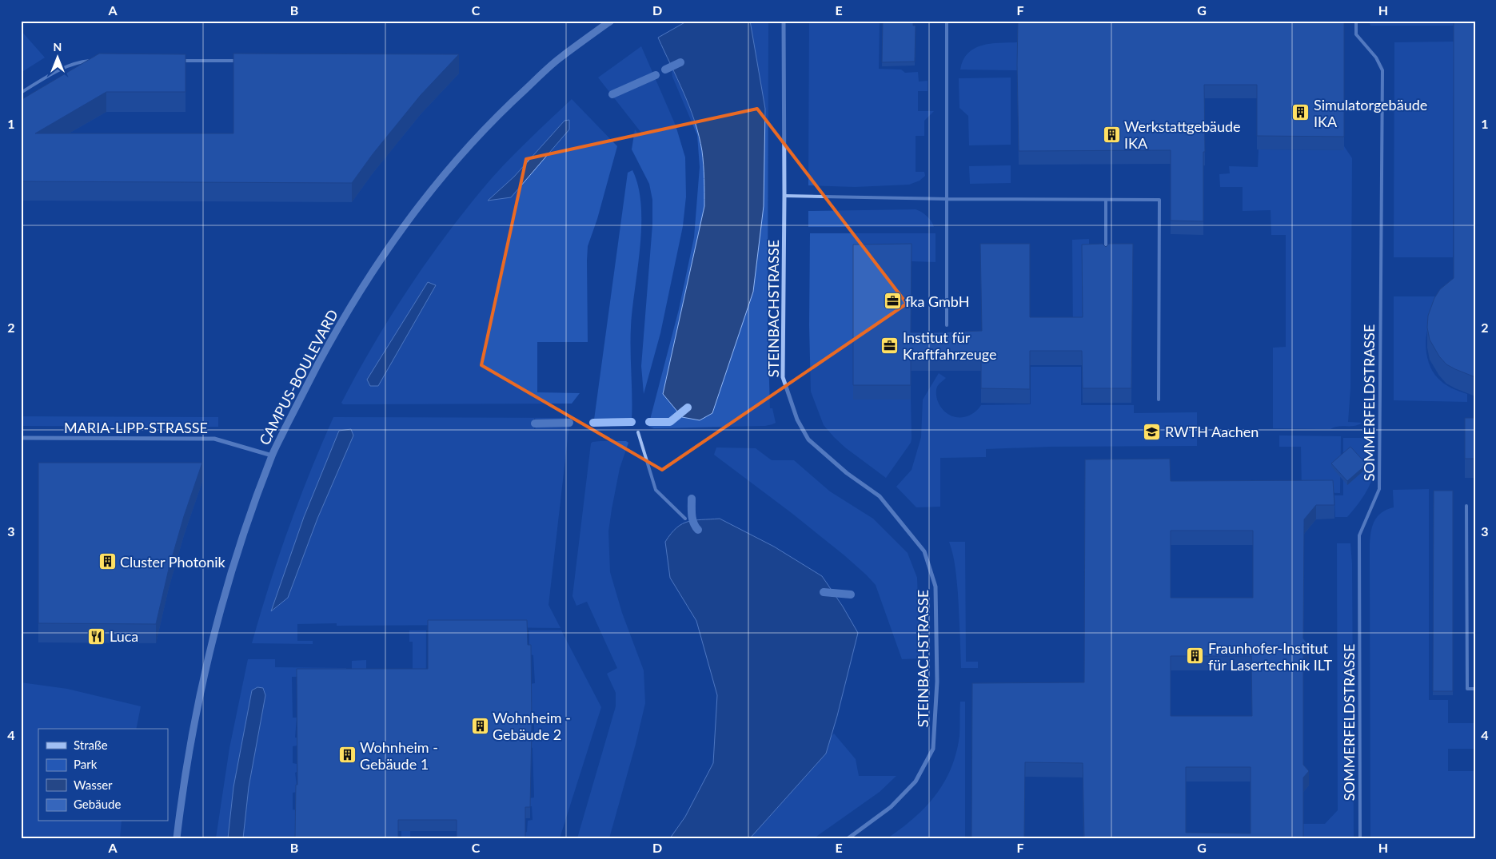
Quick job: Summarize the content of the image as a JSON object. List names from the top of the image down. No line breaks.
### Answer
{"streets":{"street":["STEINBACHSTRASSE","CAMPUS-BOULEVARD","MARIA-LIPP-STRASSE"],"lane":["SOMMERFELDSTRASSE"]},"crossings":[["CAMPUS-BOULEVARD","MARIA-LIPP-STRASSE"]],"places":{"building":["Simulatorgebäude IKA","Werkstattgebäude IKA","Cluster Photonik","Fraunhofer-Institut für Lasertechnik ILT","Wohnheim - Gebäude 2","Wohnheim - Gebäude 1"],"office":["fka GmbH","Institut für Kraftfahrzeuge"],"school or university":["RWTH Aachen"],"restaurant":["Luca"]},"legend":["Straße","Park","Wasser","Gebäude"],"north":"top","grid":{"columns":["A","B","C","D","E","F","G","H"],"rows":["1","2","3","4"]}}
